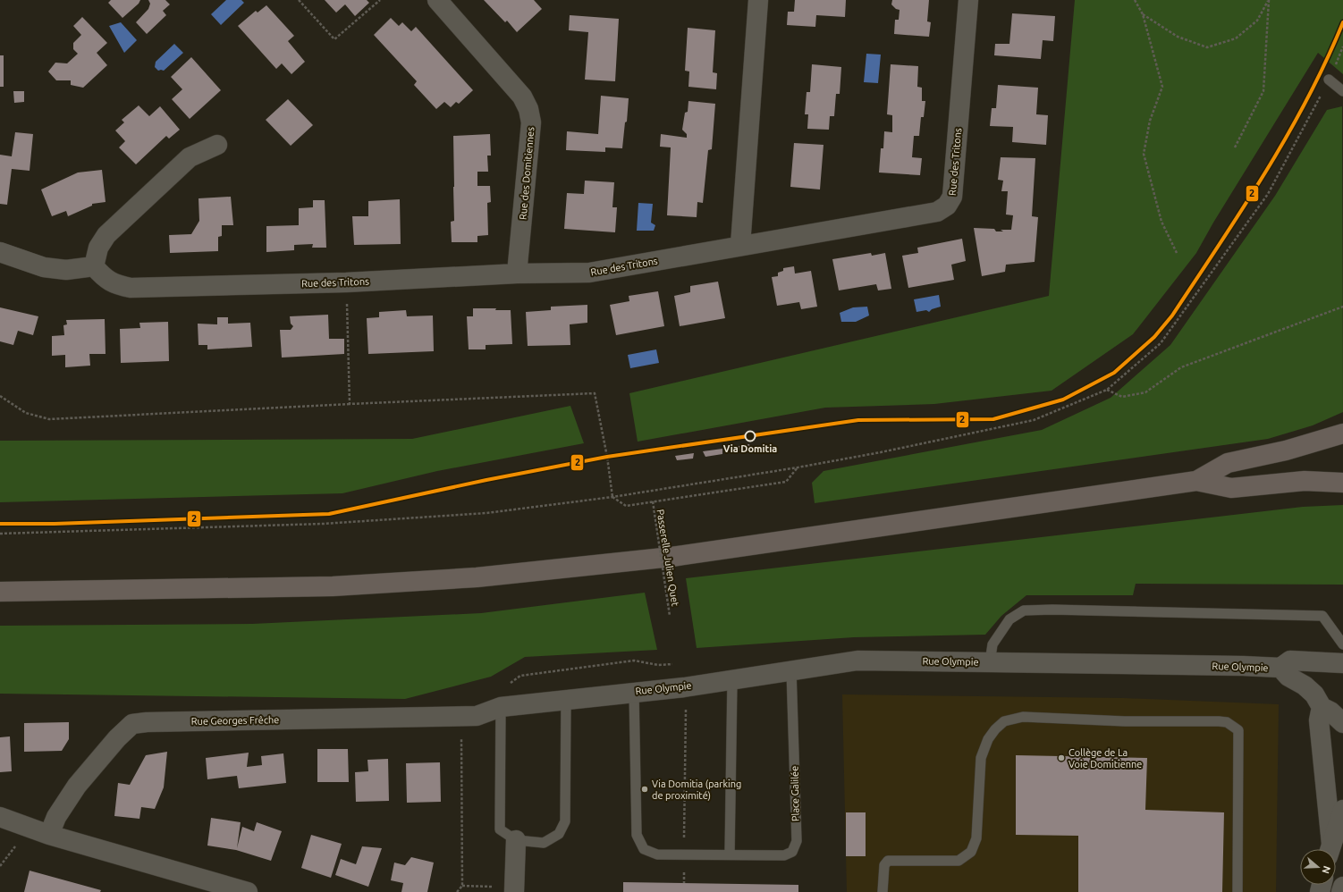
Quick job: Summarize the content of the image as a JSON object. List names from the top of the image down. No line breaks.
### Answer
{"streets":{"street":["Rue des Tritons","Rue des Domitiennes","Rue Olympie","Rue Georges Frêche"],"lane":["Place Galilée"],"path":["Passerelle Julien Quet"]},"crossings":[["Rue des Tritons","Rue des Domitiennes"],["Rue Olympie","Rue Georges Frêche"],["Rue Olympie","Place Galilée"]],"places":["Via Domitia","Collège de La Voie Domitienne","Via Domitia (parking de proximité)"],"lines":["transit line 2"],"north":"right"}
